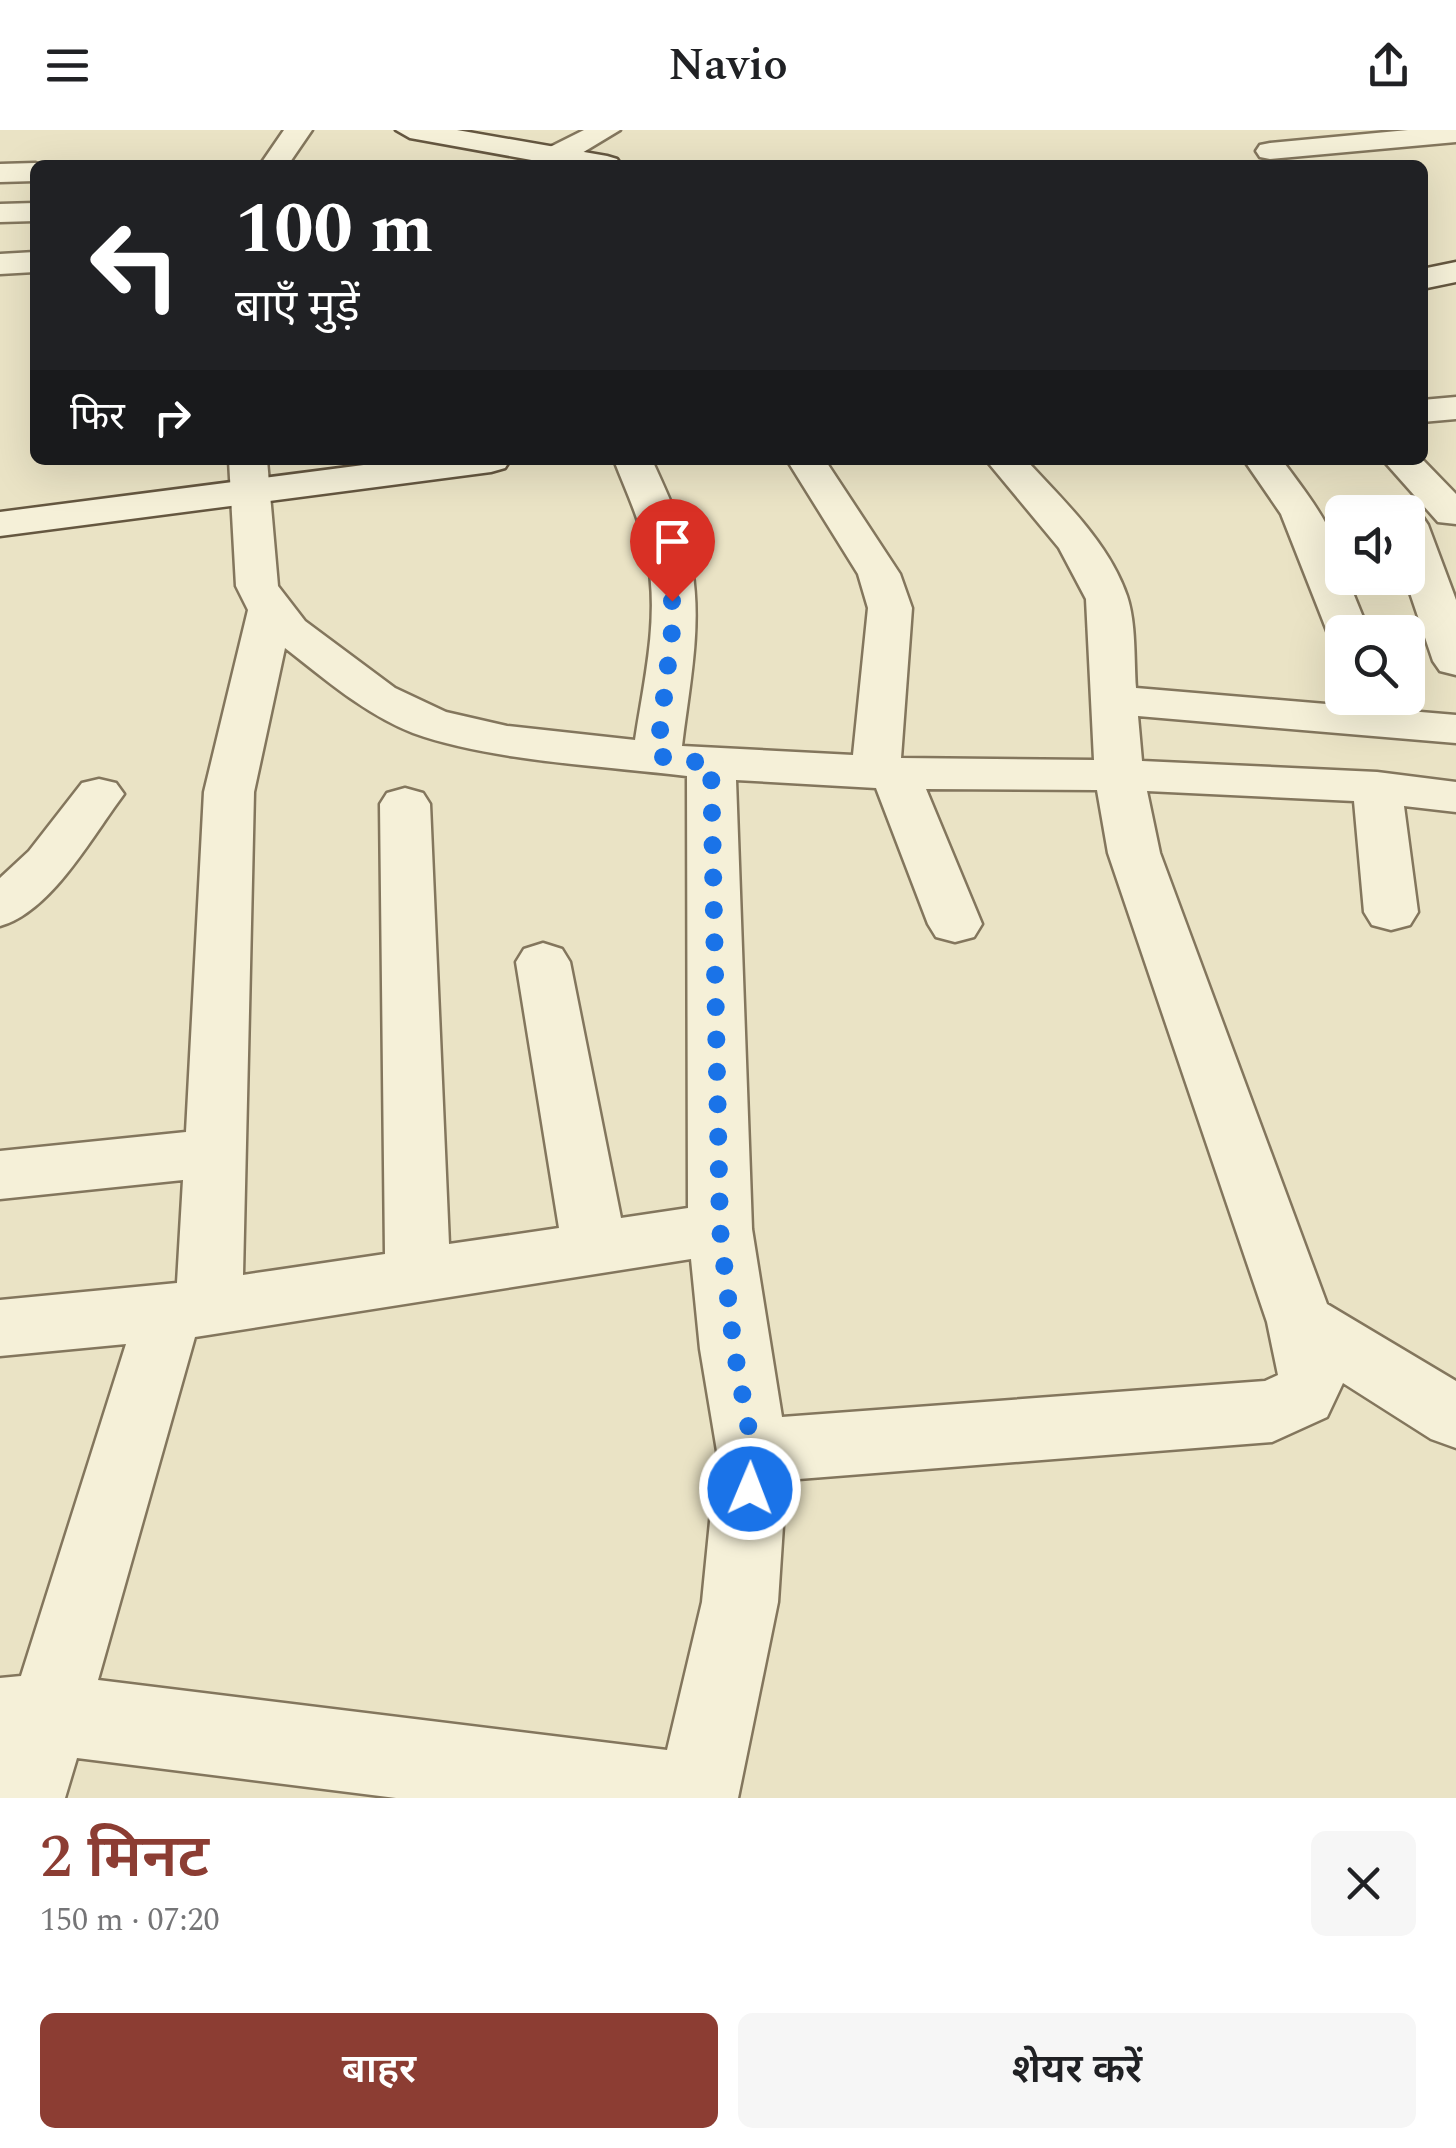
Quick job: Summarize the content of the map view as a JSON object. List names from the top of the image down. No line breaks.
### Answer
{"page":{"header":"Navio","turn":["100 m","बाएँ मुड़ें"],"then":"फिर","heading":["2 मिनट","150 m · 07:20"],"buttons":["बाहर","शेयर करें"]}}
